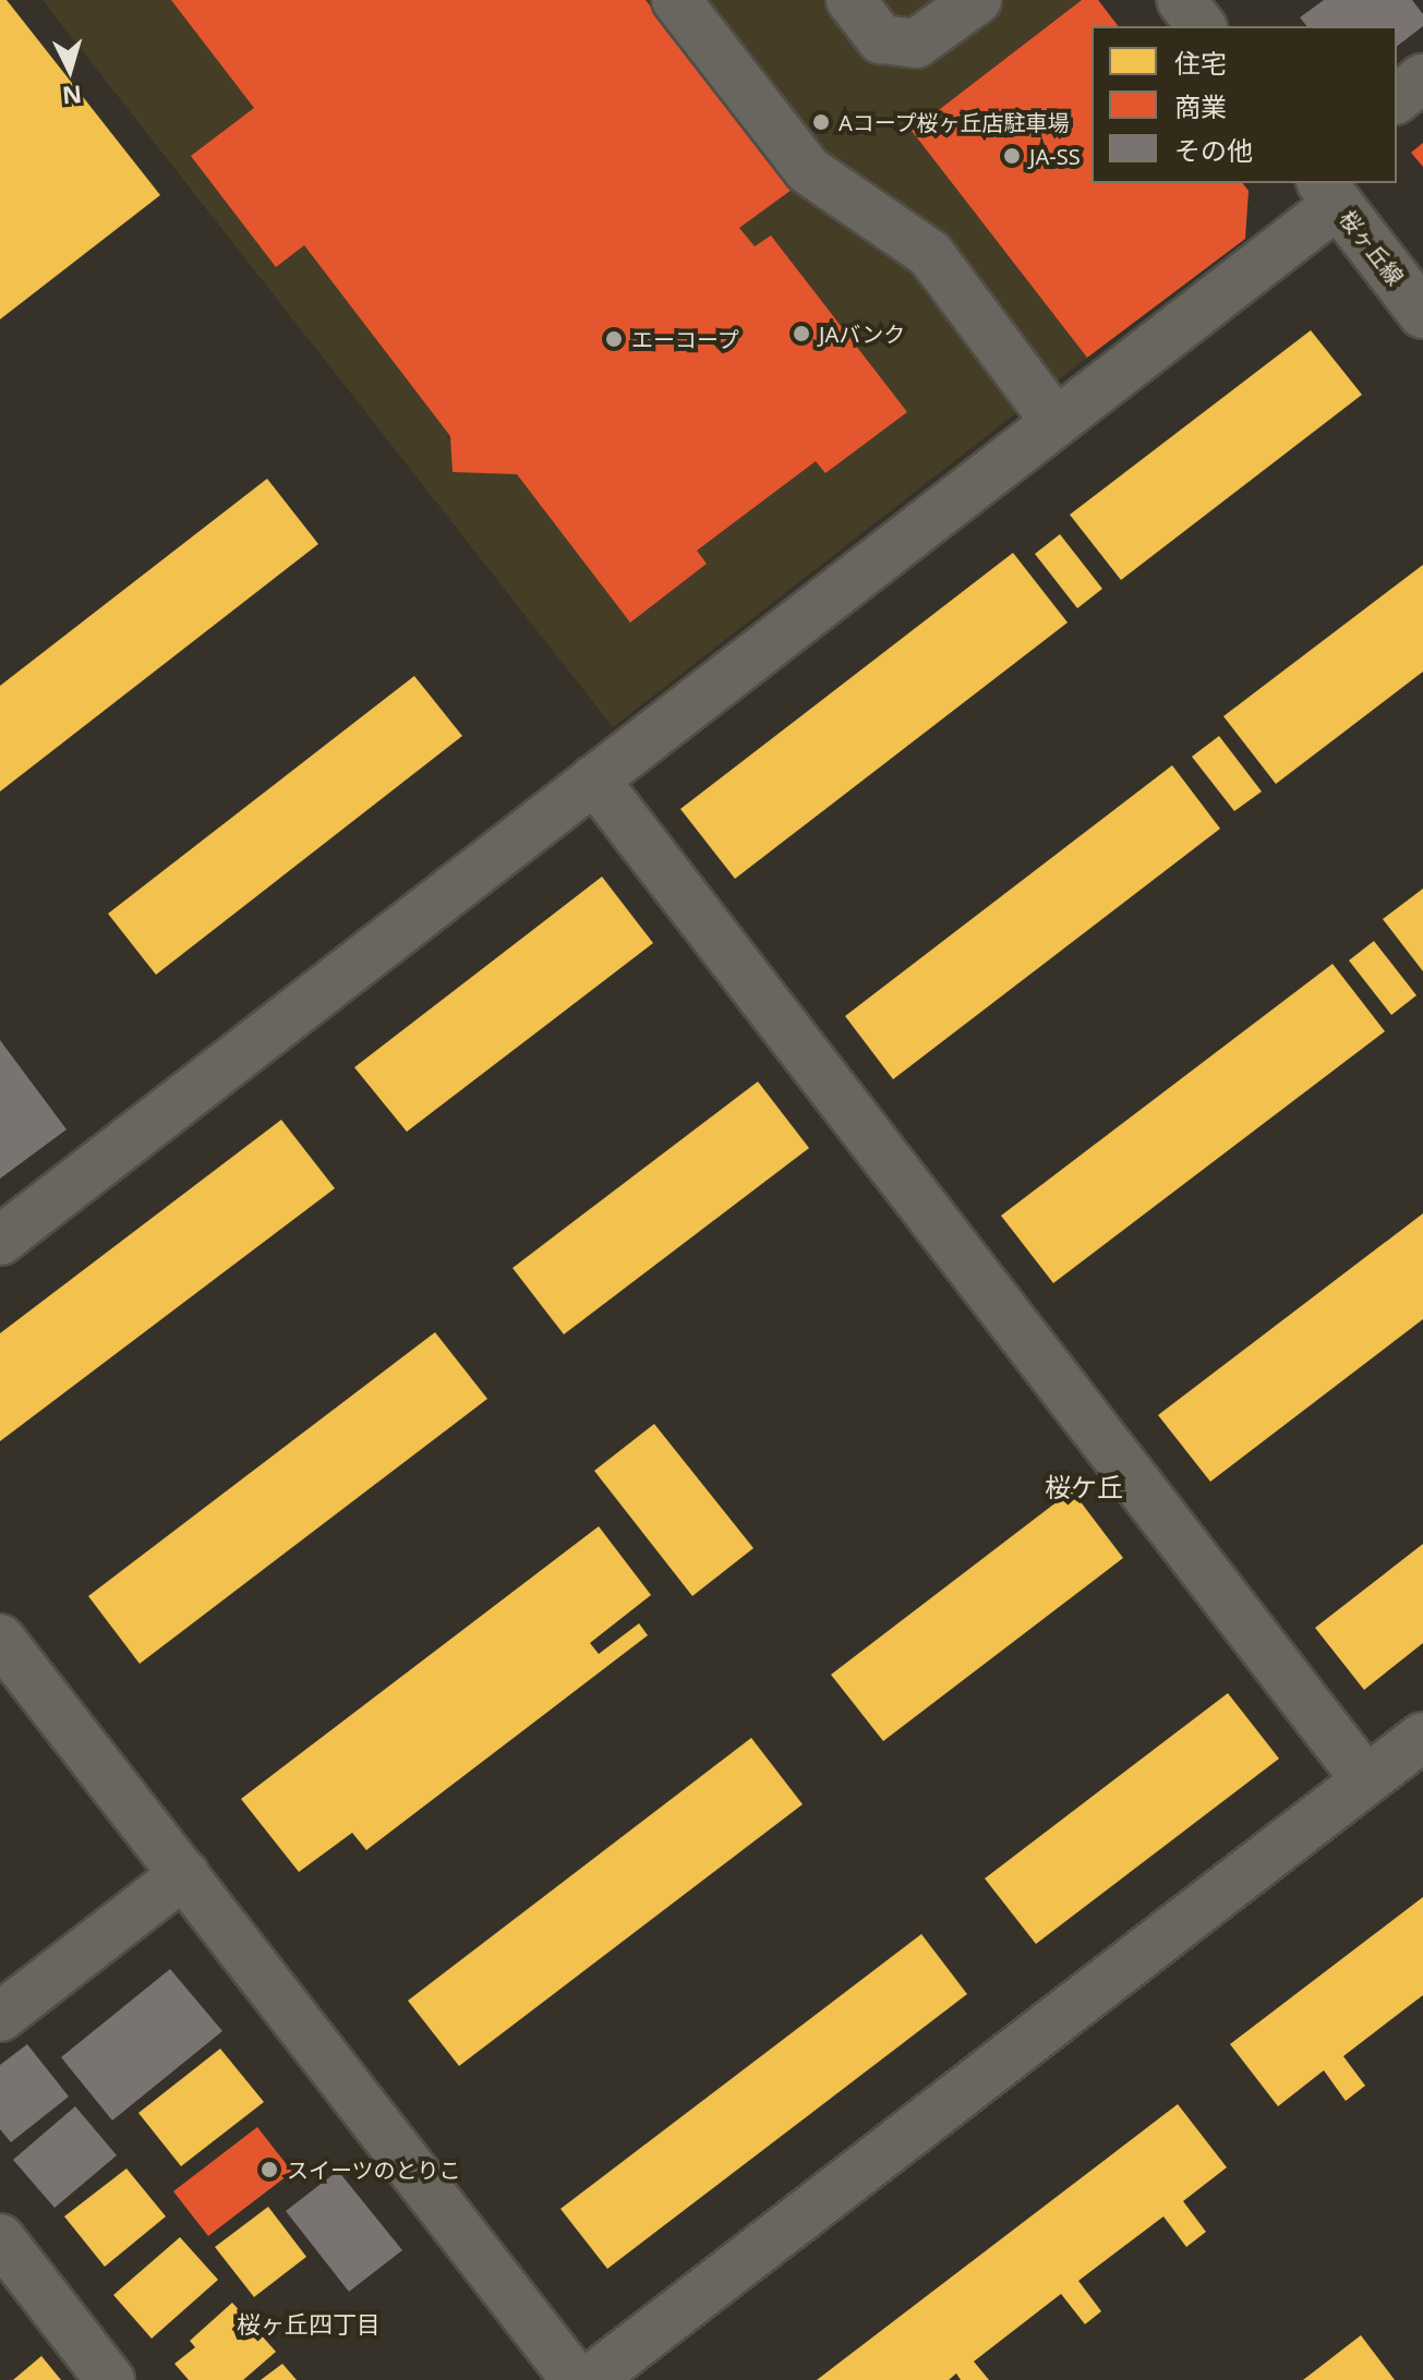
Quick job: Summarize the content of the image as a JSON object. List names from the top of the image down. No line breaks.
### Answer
{"streets":{"street":["桜ヶ丘線"]},"districts":["桜ケ丘","桜ヶ丘四丁目"],"places":["Aコープ桜ヶ丘店駐車場","JA-SS","JAバンク","エーコープ","スイーツのとりこ"],"legend":["住宅","商業","その他"],"north":"bottom"}
